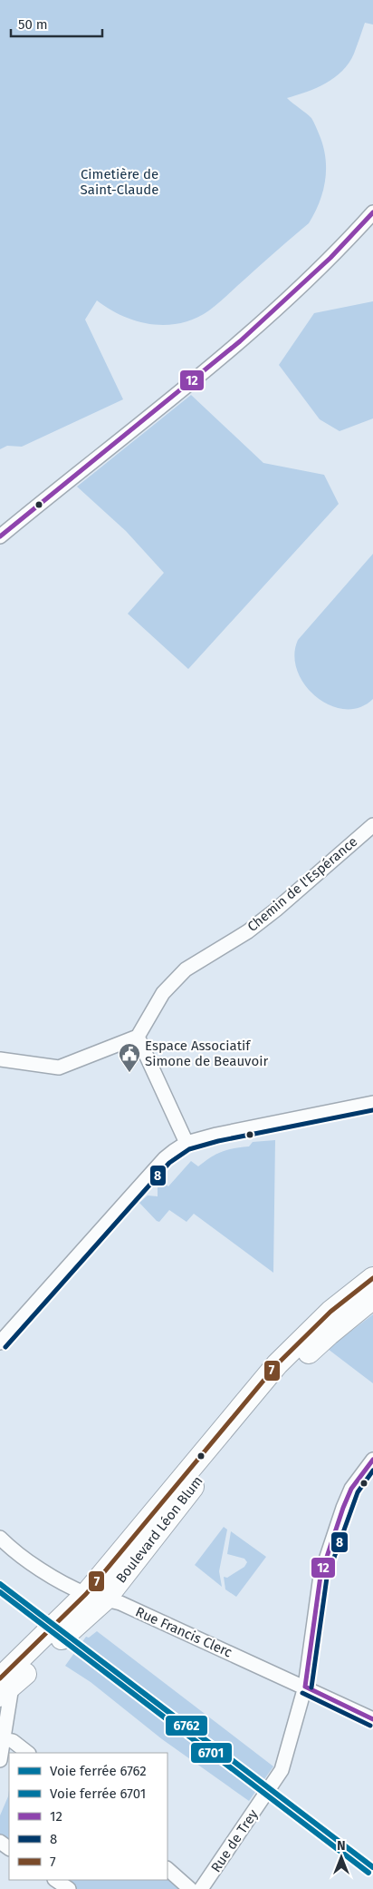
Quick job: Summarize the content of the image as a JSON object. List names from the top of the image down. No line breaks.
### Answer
{"streets":{"main road":["Boulevard Léon Blum"],"street":["Chemin de l'Espérance","Rue Francis Clerc","Rue de Trey"]},"crossings":[["Boulevard Léon Blum","Rue Francis Clerc"],["Rue Francis Clerc","Rue de Trey"]],"parks":["Cimetière de Saint-Claude"],"places":{"public building":["Espace Associatif Simone de Beauvoir"]},"lines":["transit line 12","transit line 8","transit line 7","rail line 6762","rail line 6701"],"legend":["Voie ferrée 6762","Voie ferrée 6701","12","8","7"],"scale_bar":"50 m","north":"top"}
